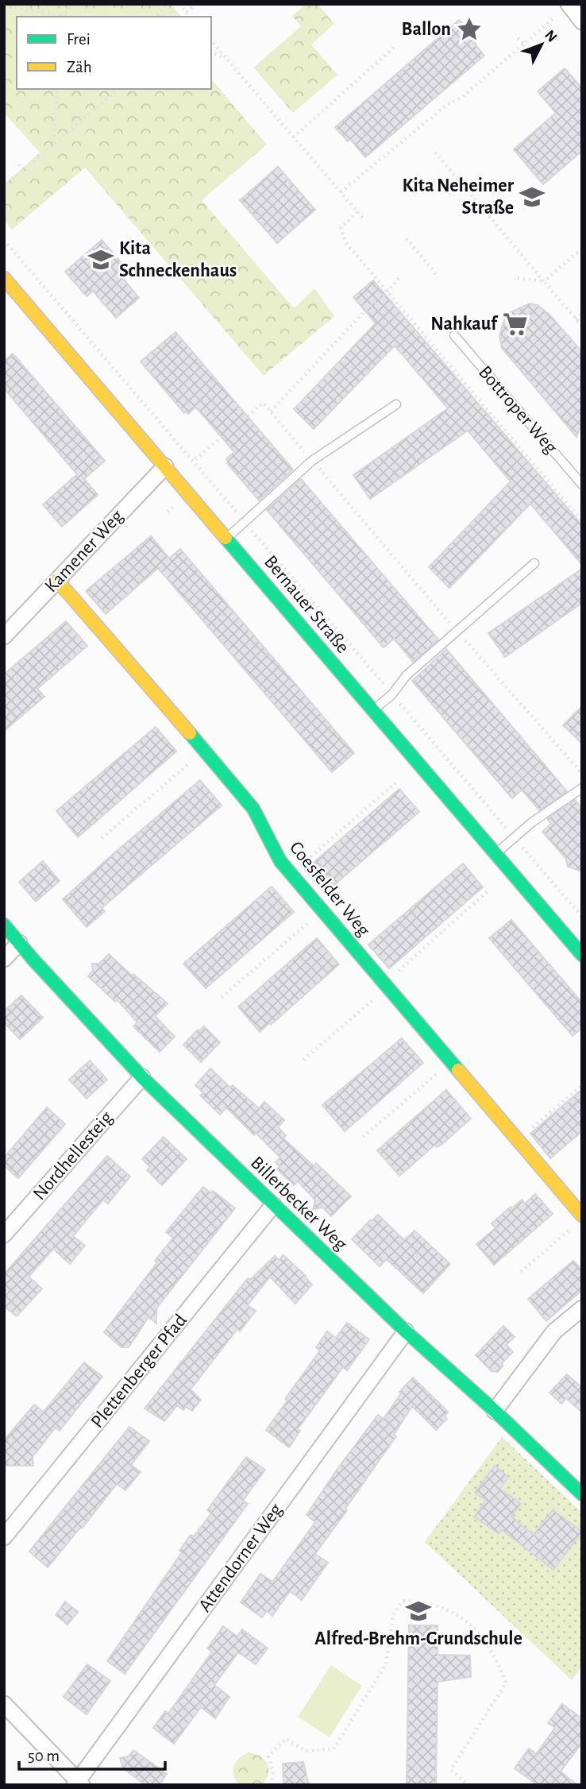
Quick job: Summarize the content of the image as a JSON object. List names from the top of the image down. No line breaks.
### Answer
{"streets":{"street":["Kamener Weg","Bernauer Straße","Coesfelder Weg","Nordhellesteig","Billerbecker Weg","Plettenberger Pfad","Attendorner Weg"],"lane":["Bottroper Weg"]},"crossings":[["Kamener Weg","Bernauer Straße"],["Kamener Weg","Coesfelder Weg"],["Nordhellesteig","Billerbecker Weg"],["Billerbecker Weg","Plettenberger Pfad"],["Billerbecker Weg","Attendorner Weg"]],"places":{"place":["Ballon"],"school or university":["Kita Neheimer Straße","Kita Schneckenhaus","Alfred-Brehm-Grundschule"],"supermarket":["Nahkauf"]},"legend":["Frei","Zäh"],"scale_bar":"50 m","north":"top right"}
